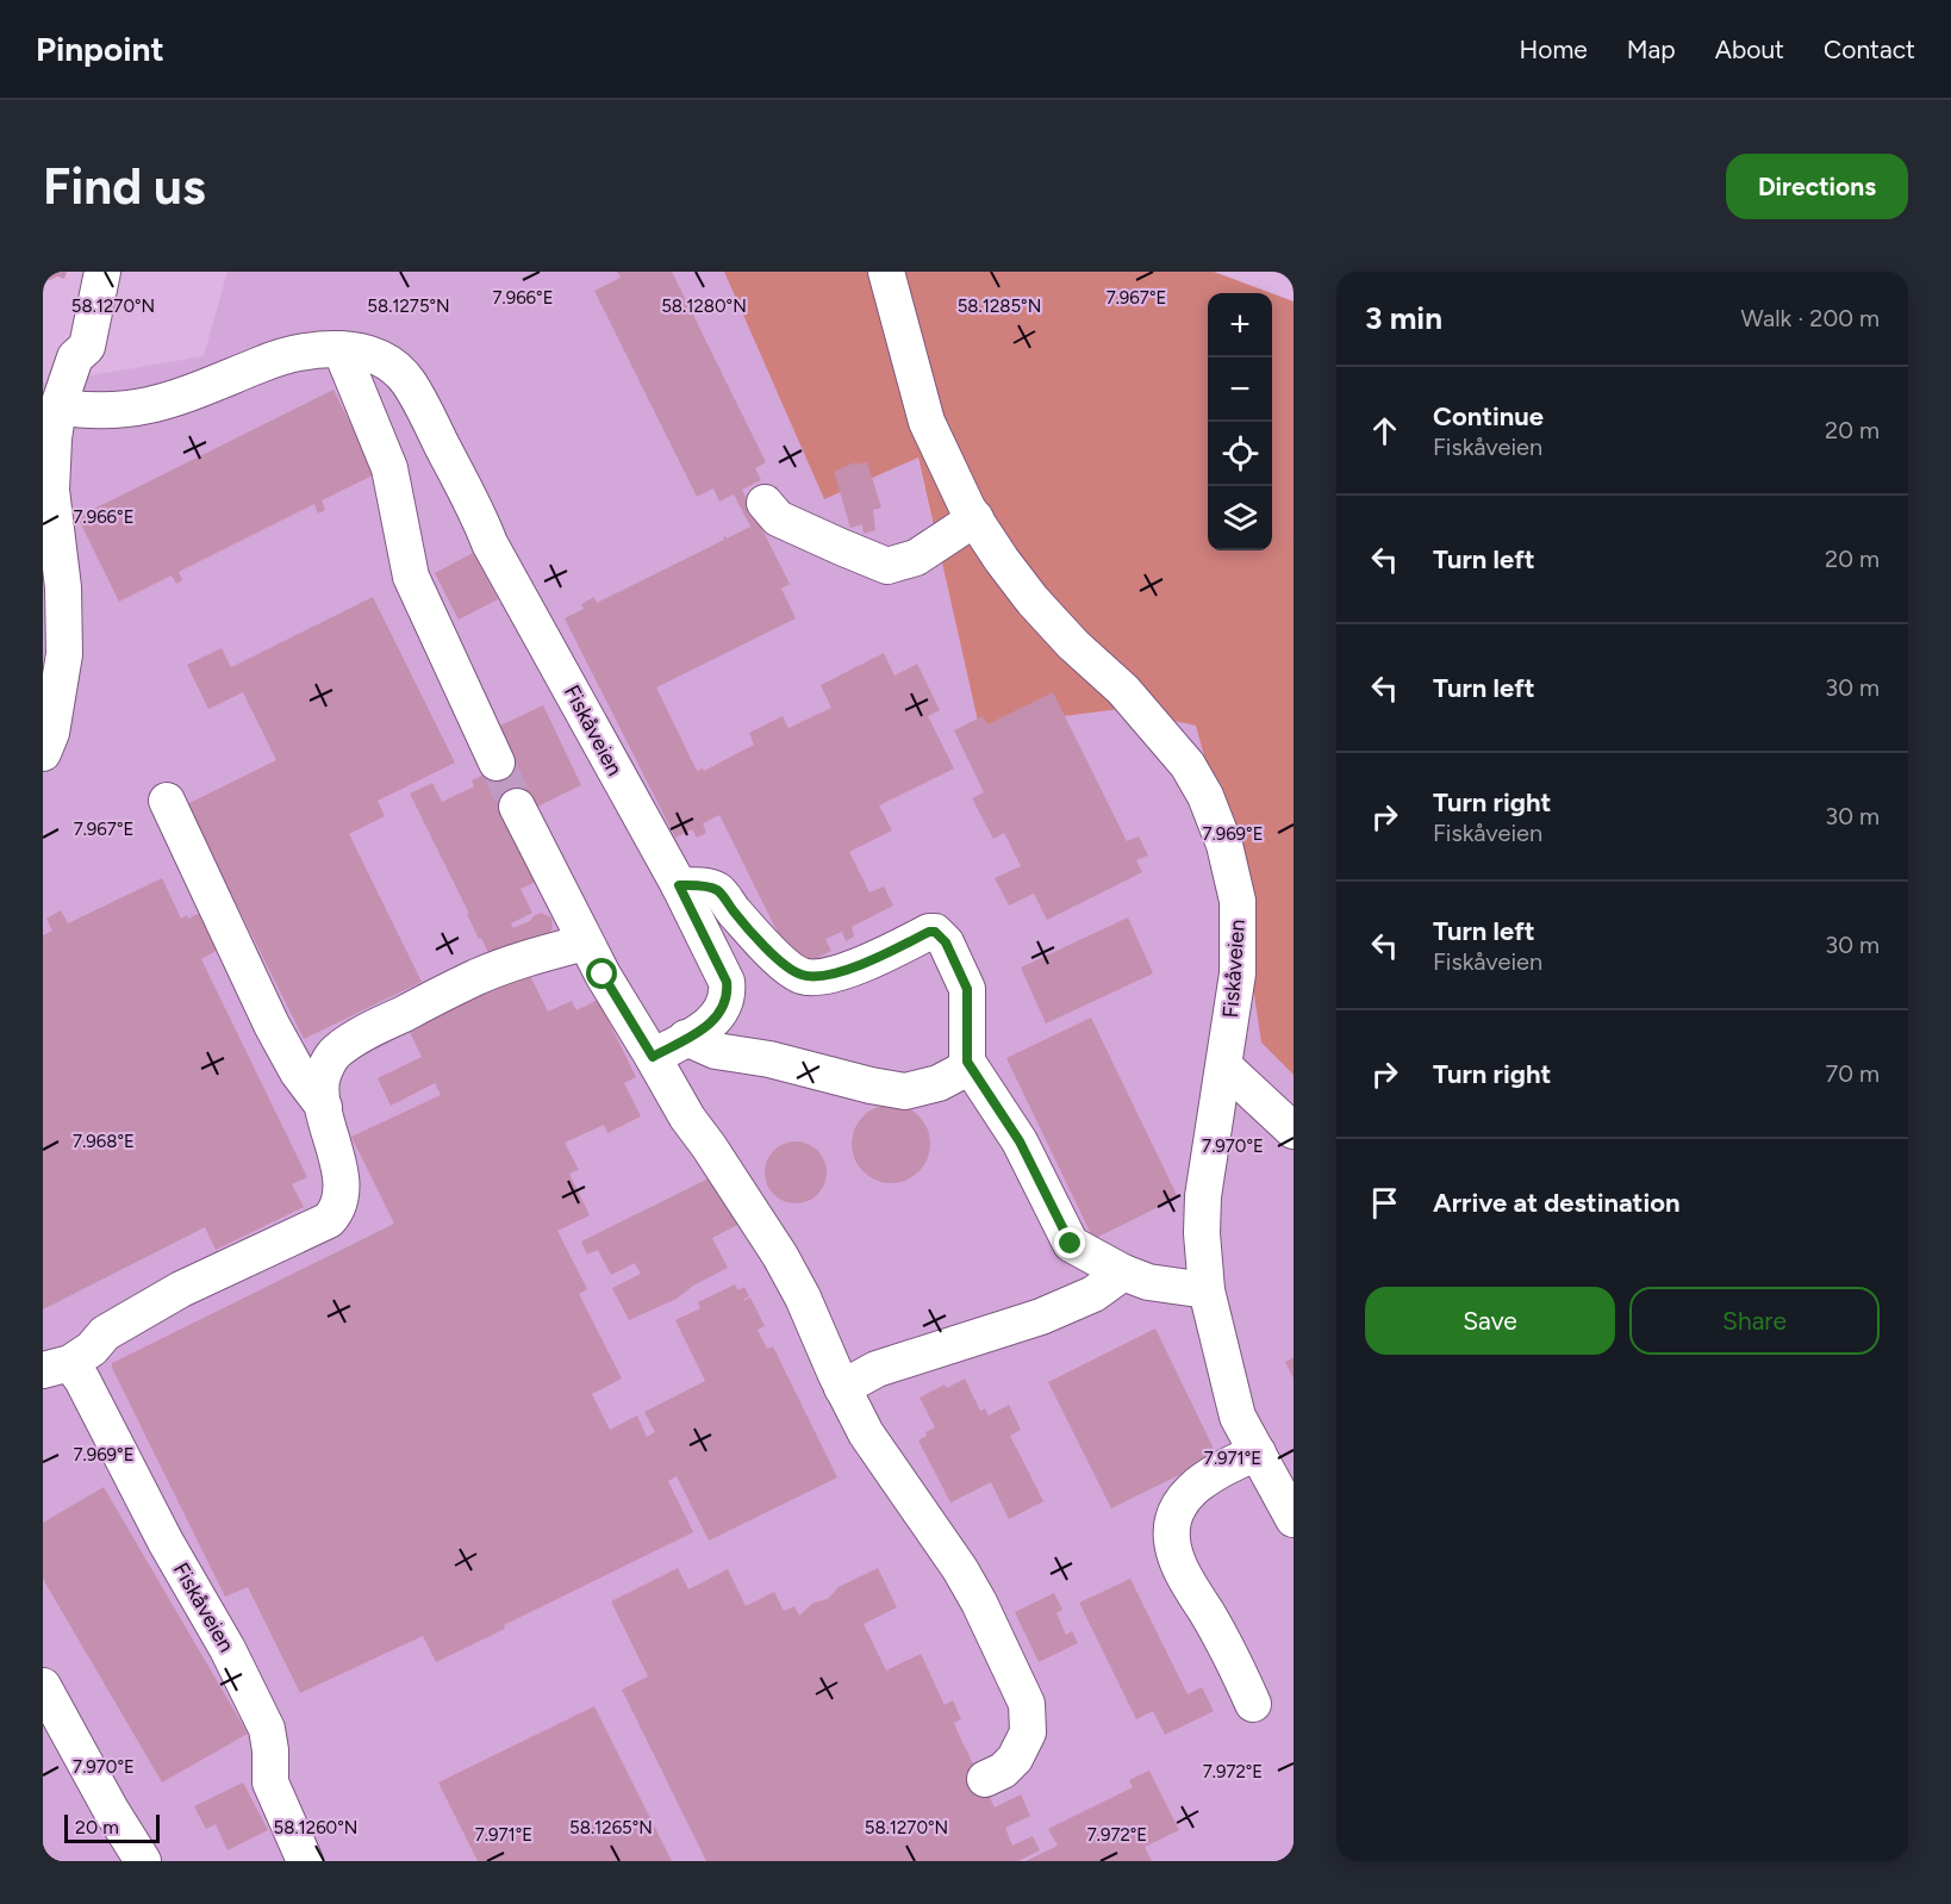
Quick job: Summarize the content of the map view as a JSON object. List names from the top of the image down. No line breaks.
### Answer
{"streets":{"lane":["Fiskåveien"]},"scale_bar":"20 m","page":{"header":"Pinpoint","nav":["Home","Map","About","Contact"],"buttons":["Directions",["Save","Share"]],"title":"Find us","heading":["3 min","Walk · 200 m"],"map_buttons":["+","−"],"list":[["Continue","Fiskåveien","20 m"],["Turn left","20 m"],["Turn left","30 m"],["Turn right","Fiskåveien","30 m"],["Turn left","Fiskåveien","30 m"],["Turn right","70 m"],"Arrive at destination"],"scale":"20 m"},"coordinates":["7.966°E","7.967°E","58.1270°N","58.1275°N","58.1280°N","58.1285°N","7.969°E","7.968°E","7.970°E","7.971°E","7.972°E","58.1260°N","58.1265°N"]}
